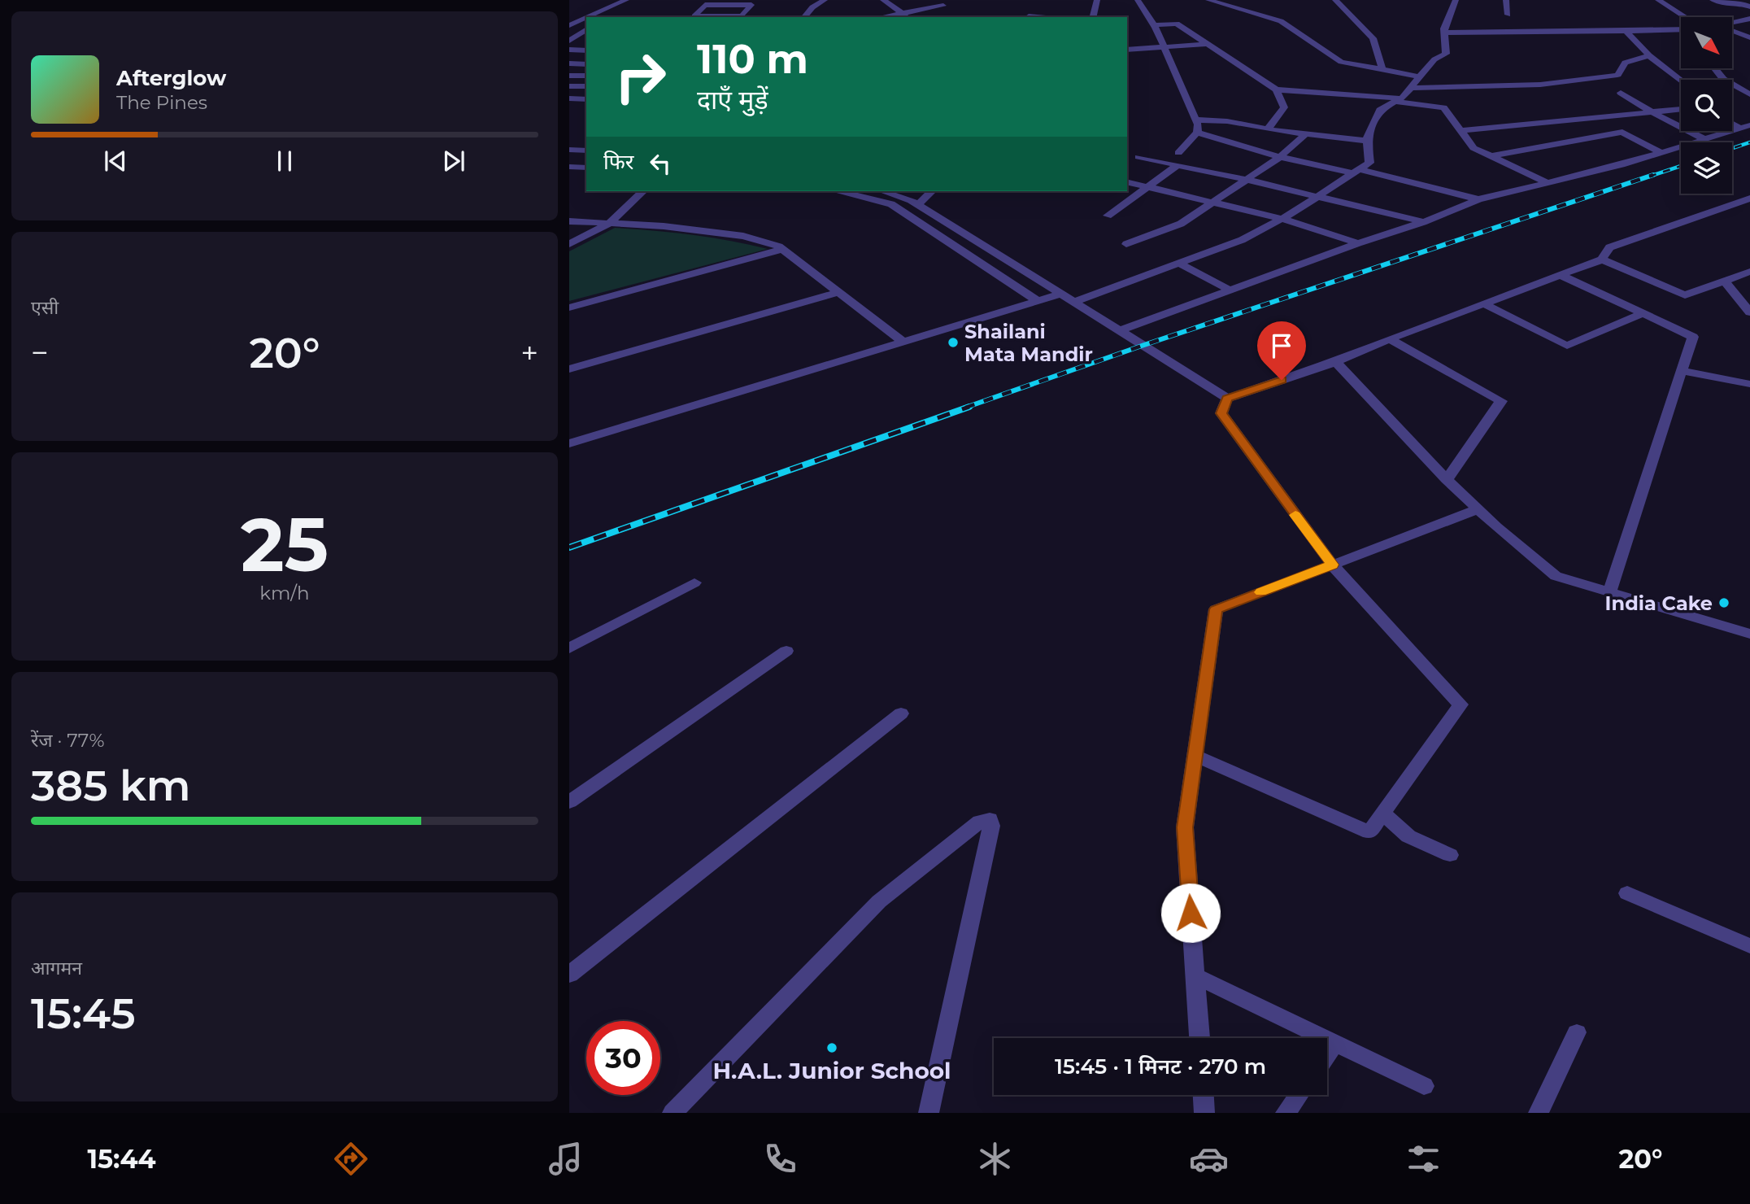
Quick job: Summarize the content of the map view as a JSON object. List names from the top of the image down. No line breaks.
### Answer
{"places":["Shailani Mata Mandir","India Cake","H.A.L. Junior School"],"north":"bottom right","page":{"turn":["110 m","दाएँ मुड़ें"],"song":["Afterglow","The Pines"],"then":"फिर","tile":["एसी",["25","km/h"],["रेंज · 77%","385 km"],["आगमन","15:45"]],"heat":["−","20°","+"],"limit":"30","trip":"15:45 · 1 मिनट · 270 m","tabs":["15:44","20°"]}}
